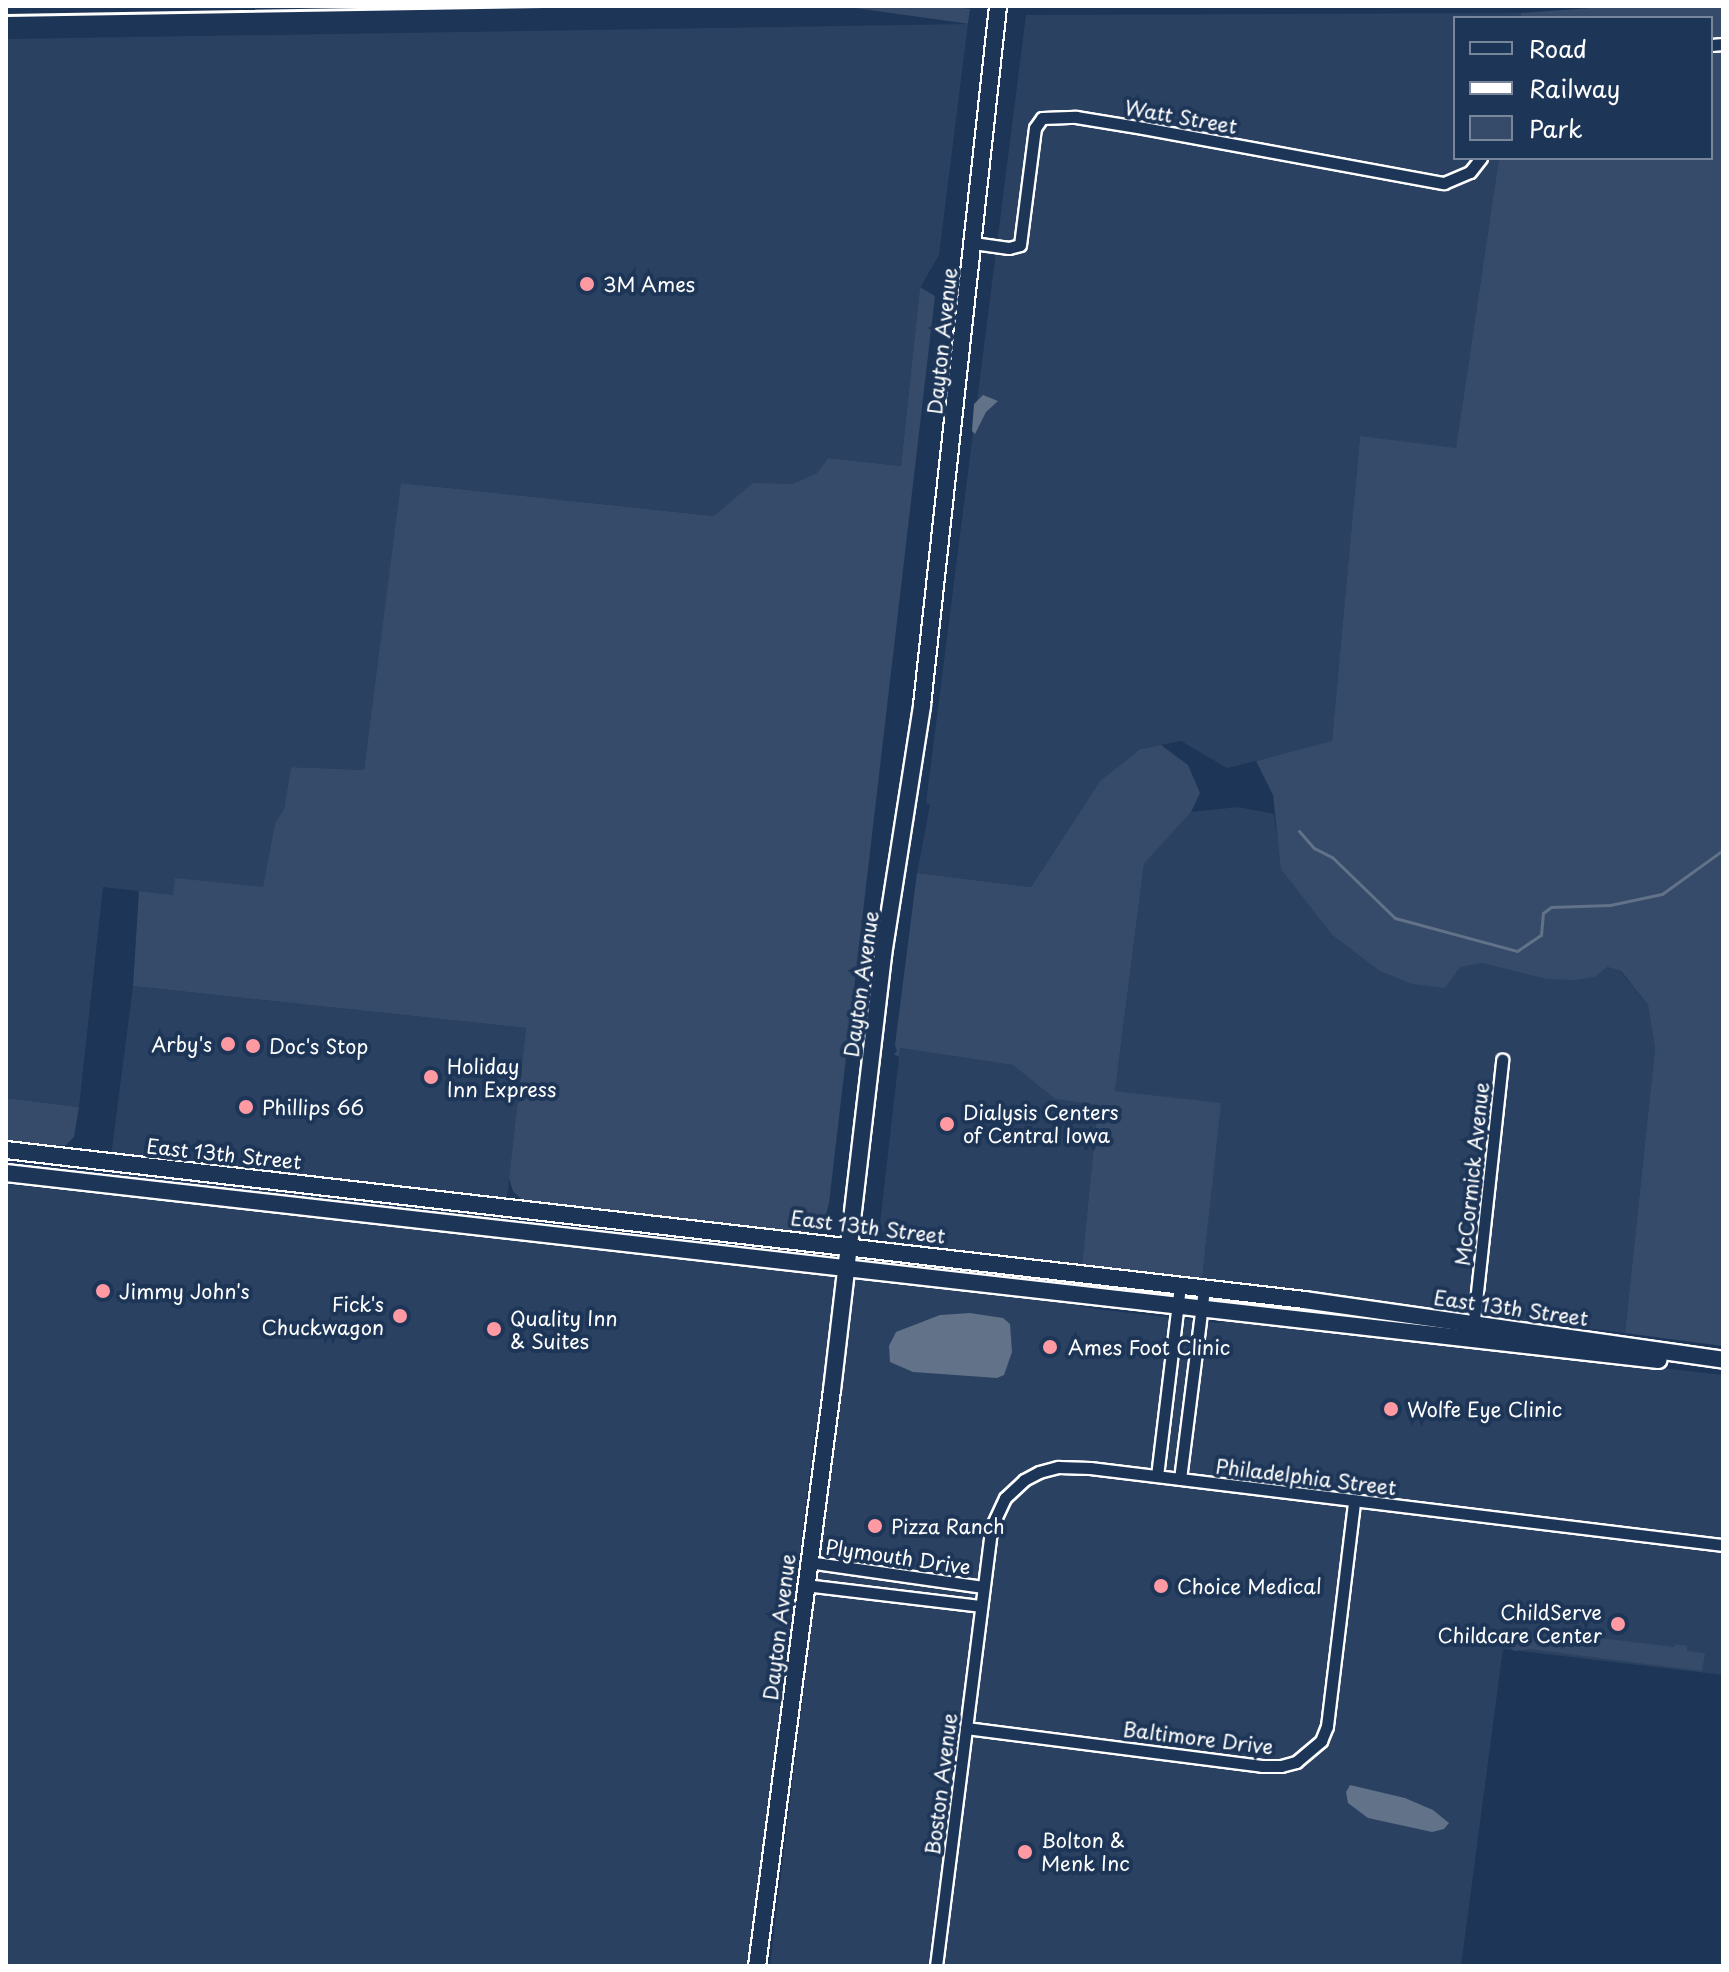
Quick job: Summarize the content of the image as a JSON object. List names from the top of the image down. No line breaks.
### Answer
{"streets":{"main road":["Dayton Avenue","East 13th Street"],"street":["Watt Street","McCormick Avenue","Philadelphia Street","Plymouth Drive","Baltimore Drive","Boston Avenue"]},"crossings":[["Watt Street","Dayton Avenue"],["Dayton Avenue","East 13th Street"],["Dayton Avenue","Plymouth Drive"],["East 13th Street","McCormick Avenue"],["Philadelphia Street","Plymouth Drive"],["Philadelphia Street","Baltimore Drive"],["Philadelphia Street","Boston Avenue"],["Plymouth Drive","Boston Avenue"],["Baltimore Drive","Boston Avenue"]],"places":["3M Ames","Arby's","Doc's Stop","Holiday Inn Express","Phillips 66","Dialysis Centers of Central Iowa","Jimmy John's","Fick's Chuckwagon","Quality Inn & Suites","Ames Foot Clinic","Wolfe Eye Clinic","Pizza Ranch","Choice Medical","ChildServe Childcare Center","Bolton & Menk Inc"],"legend":["Road","Railway","Park"]}
